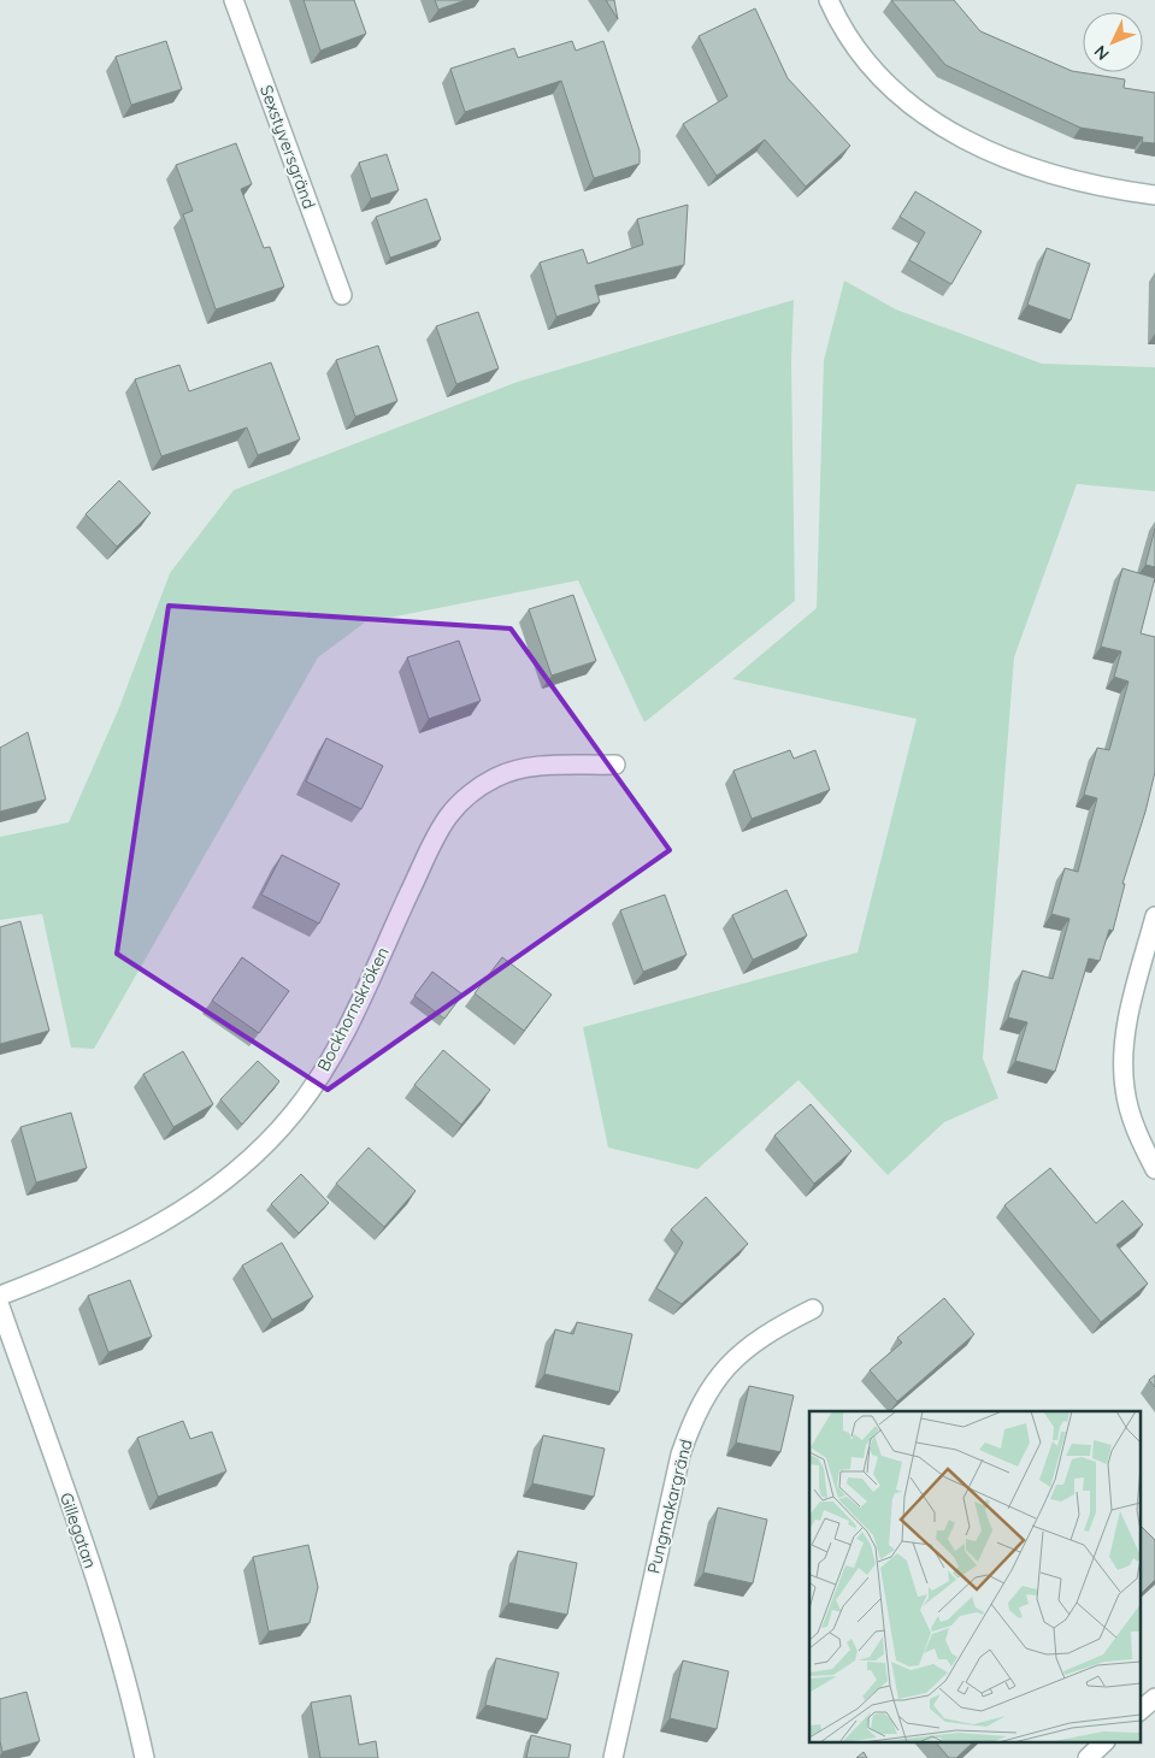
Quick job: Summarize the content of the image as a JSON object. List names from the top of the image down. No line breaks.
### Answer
{"streets":{"street":["Sexstyversgränd","Bockhornskröken","Pungmakargränd","Gillegatan"]},"north":"bottom left"}
